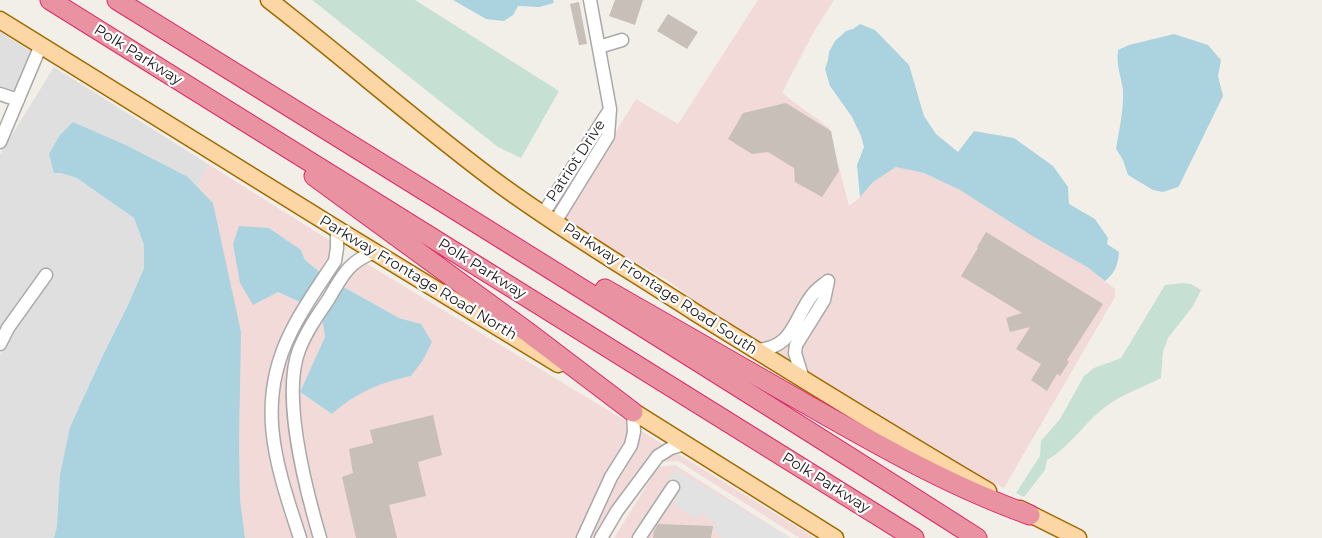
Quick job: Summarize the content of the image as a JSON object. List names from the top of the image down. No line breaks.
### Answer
{"streets":{"highway":["Polk Parkway"],"main road":["Parkway Frontage Road North","Parkway Frontage Road South"],"street":["Patriot Drive"]},"crossings":[["Patriot Drive","Parkway Frontage Road South"]]}
